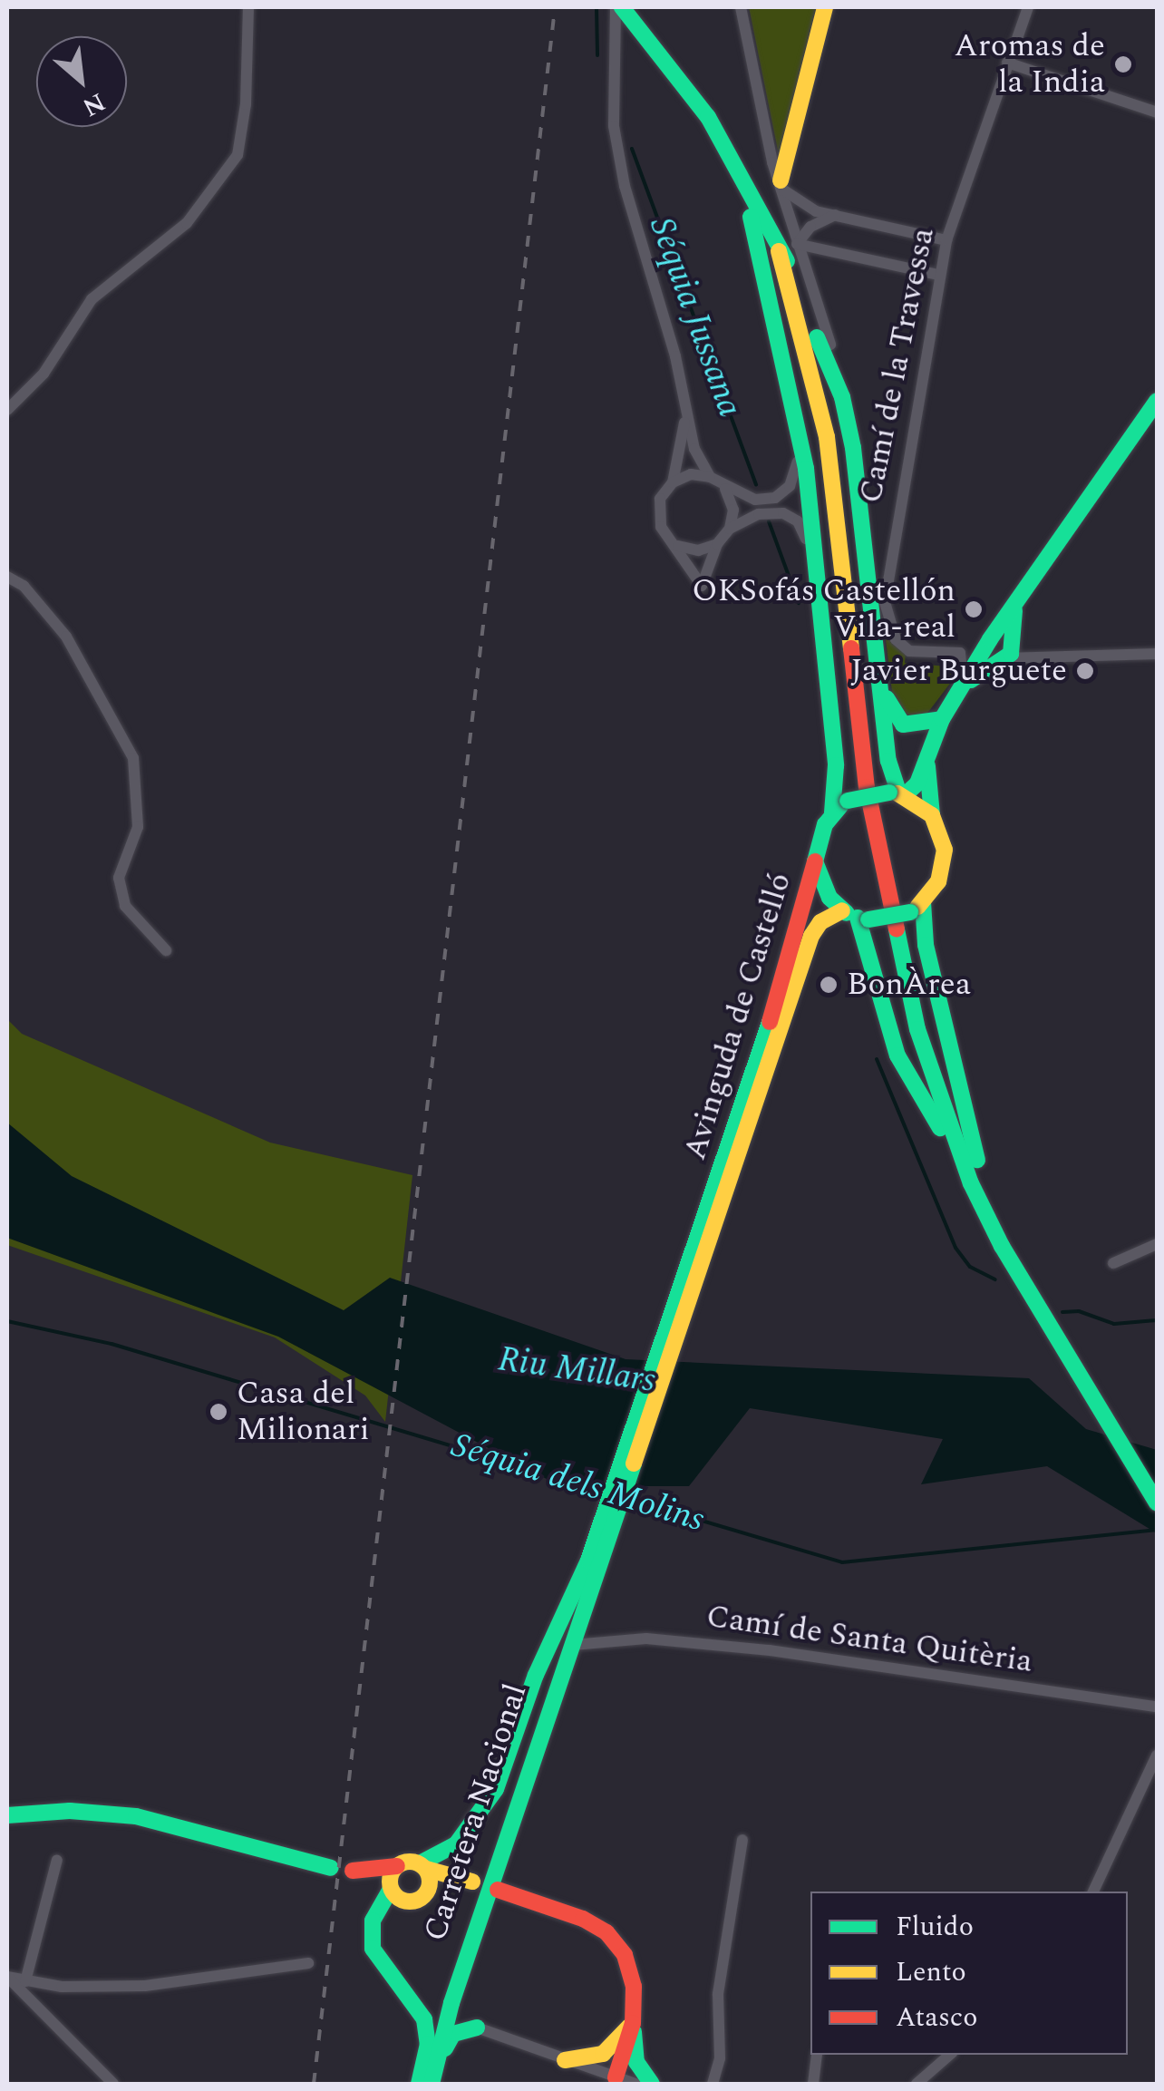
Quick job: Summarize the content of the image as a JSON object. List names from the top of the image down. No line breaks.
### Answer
{"streets":{"main road":["Avinguda de Castelló","Carretera Nacional"],"street":["Camí de la Travessa","Camí de Santa Quitèria"]},"crossings":[["Camí de Santa Quitèria","Carretera Nacional"]],"water":["Séquia Jussana","Riu Millars","Séquia dels Molins"],"places":["Aromas de la India","OKSofás Castellón Vila-real","Javier Burguete","BonÀrea","Casa del Milionari"],"legend":["Fluido","Lento","Atasco"],"north":"bottom right"}
